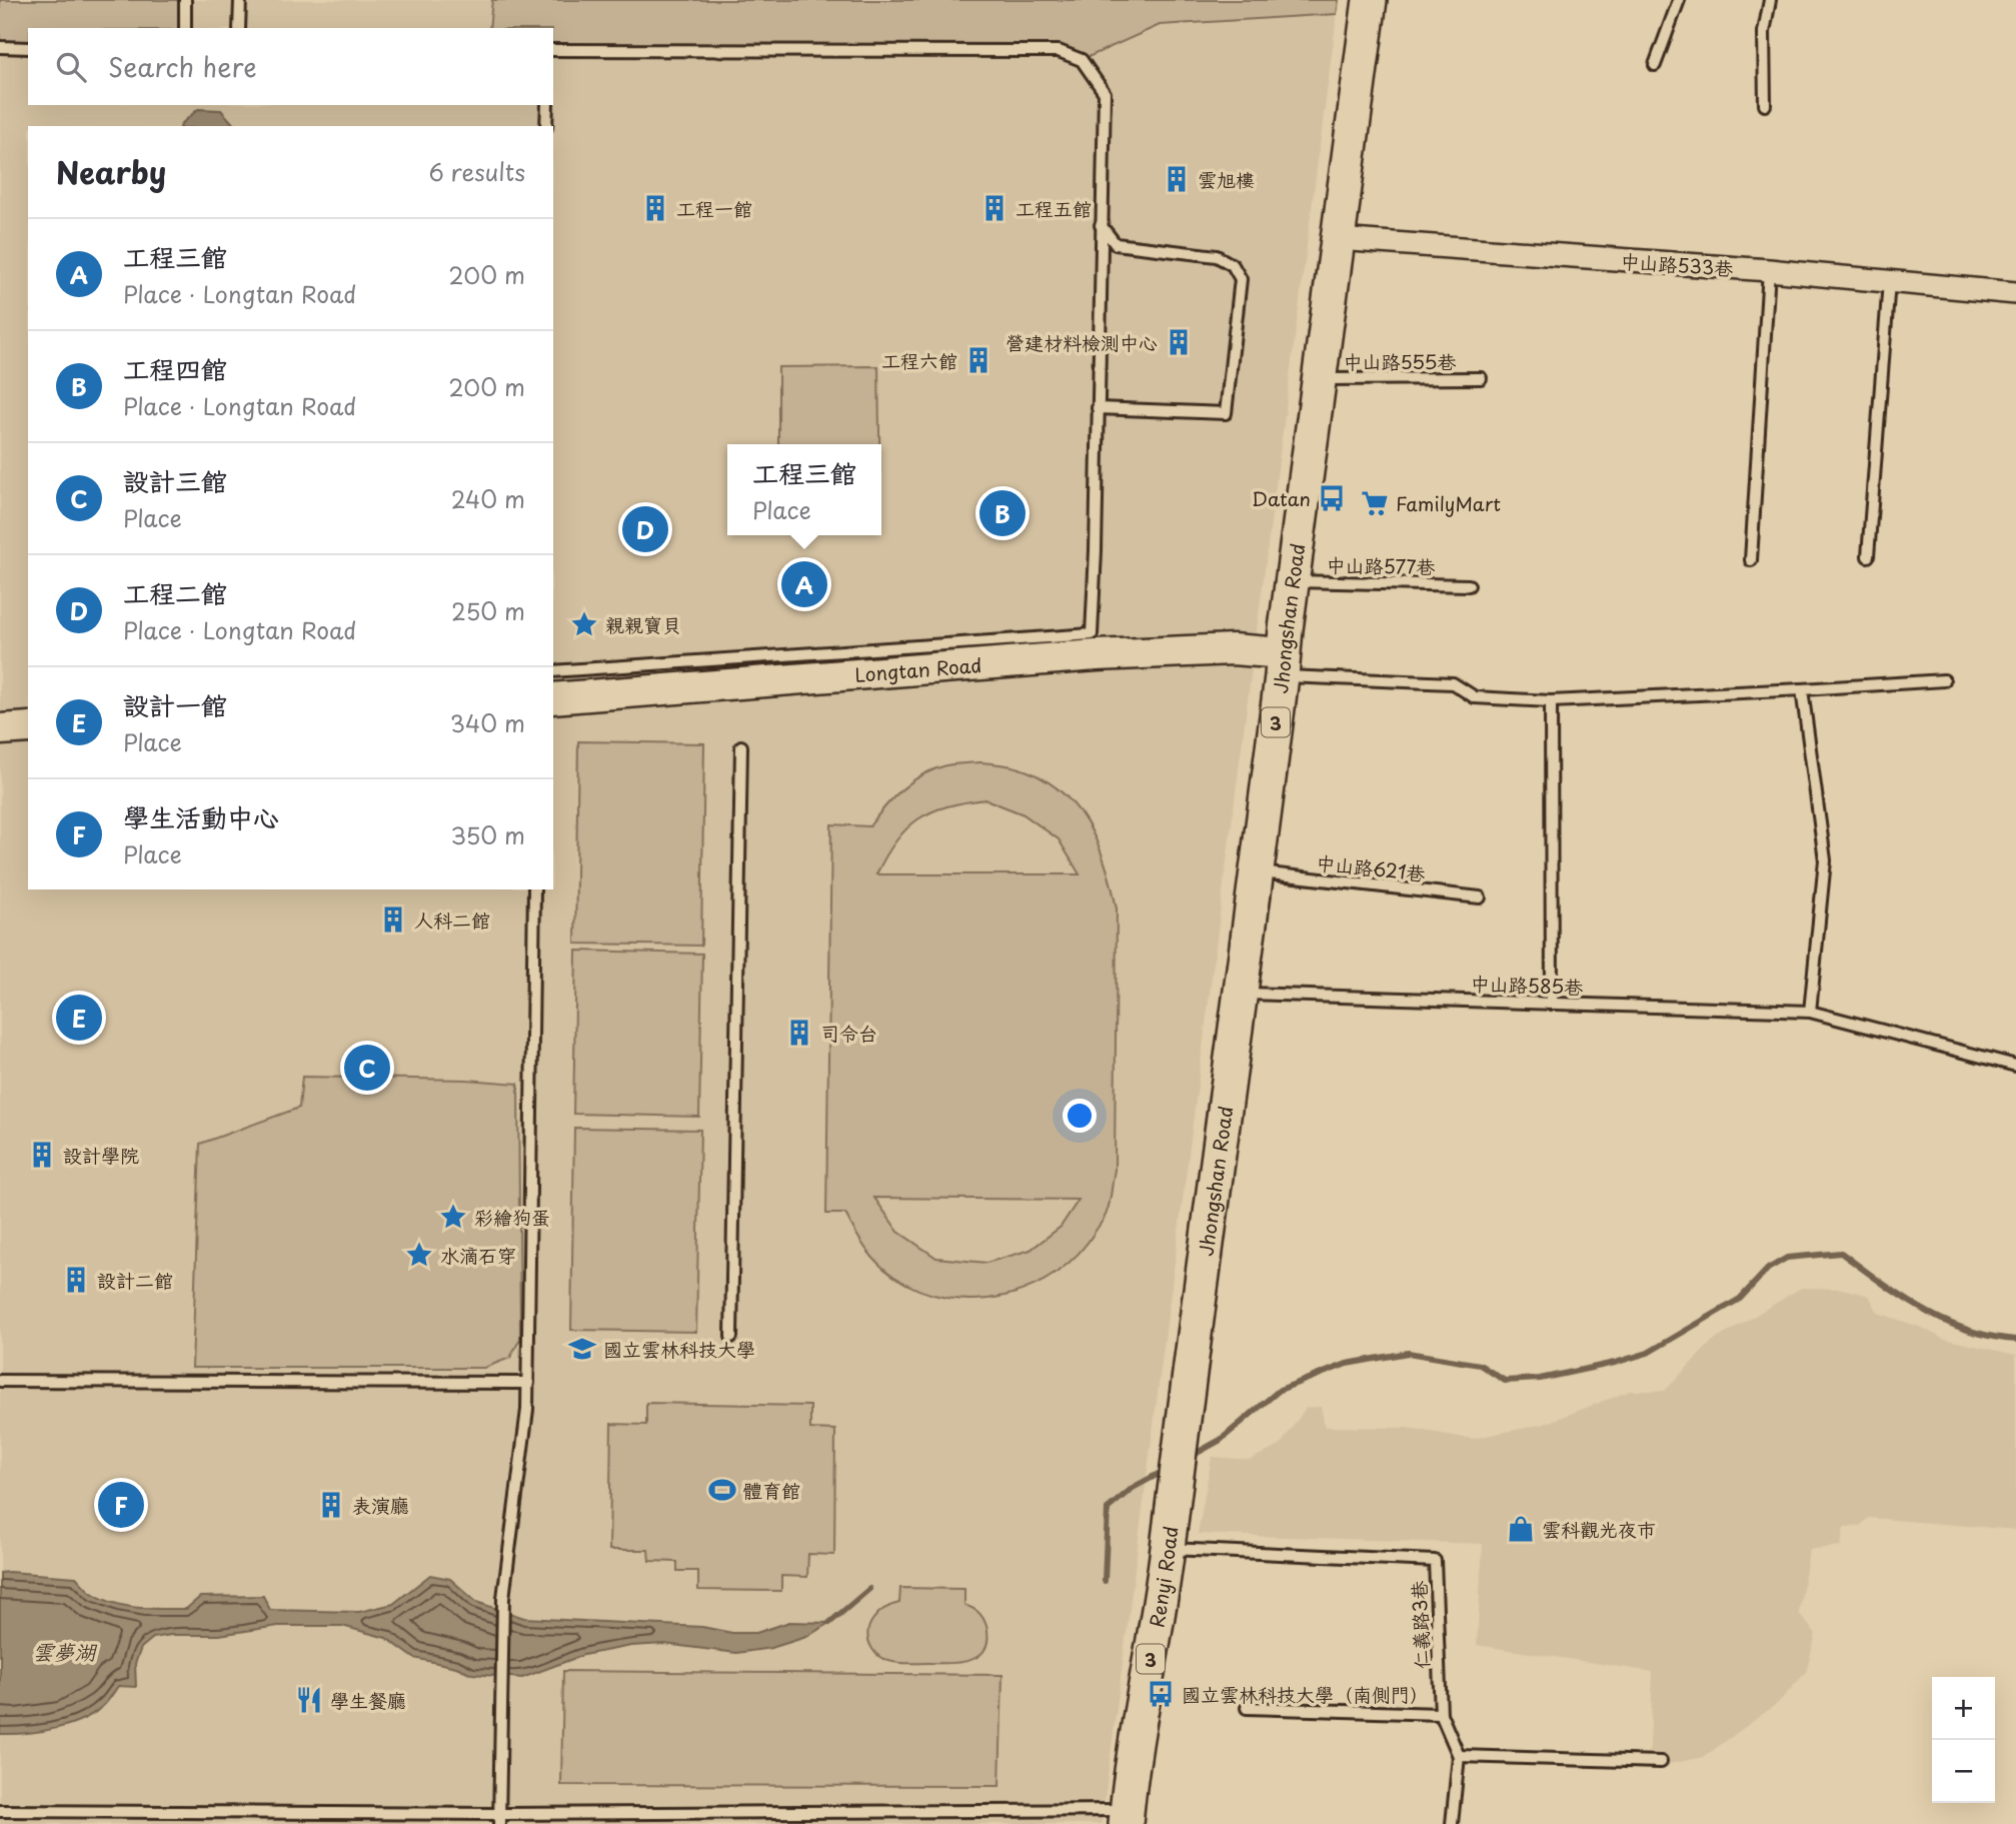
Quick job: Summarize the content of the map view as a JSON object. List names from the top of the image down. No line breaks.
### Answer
{"streets":{"main road":["Jhongshan Road","3","Renyi Road"],"street":["中山路533巷","Longtan Road"],"lane":["中山路555巷","中山路577巷","中山路621巷","中山路585巷","仁義路3巷"]},"crossings":[["中山路533巷","Jhongshan Road"],["中山路555巷","Jhongshan Road"],["中山路577巷","Jhongshan Road"],["Jhongshan Road","Longtan Road"],["Jhongshan Road","中山路621巷"],["Jhongshan Road","中山路585巷"],["Jhongshan Road","Renyi Road"],["Renyi Road","仁義路3巷"]],"water":["雲夢湖"],"places":{"building":["雲旭樓","工程一館","工程五館","營建材料檢測中心","工程六館","人科二館","司令台","設計學院","設計二館","表演廳"],"bus stop":["Datan","國立雲林科技大學（南側門）"],"supermarket":["FamilyMart"],"place":["親親寶貝","彩繪狗蛋","水滴石穿"],"school or university":["國立雲林科技大學"],"sports":["體育館"],"shop":["雲科觀光夜市"],"restaurant":["學生餐廳"]},"page":{"search":"Search here","heading":["Nearby","6 results"],"list":[{"mark":"A","name":"工程三館","note":"Place · Longtan Road","value":"200 m"},{"mark":"B","name":"工程四館","note":"Place · Longtan Road","value":"200 m"},{"mark":"C","name":"設計三館","note":"Place","value":"240 m"},{"mark":"D","name":"工程二館","note":"Place · Longtan Road","value":"250 m"},{"mark":"E","name":"設計一館","note":"Place","value":"340 m"},{"mark":"F","name":"學生活動中心","note":"Place","value":"350 m"}],"popup":["工程三館","Place"],"pins":["B","D","A","E","C","F"],"map_buttons":["+","−"]}}
